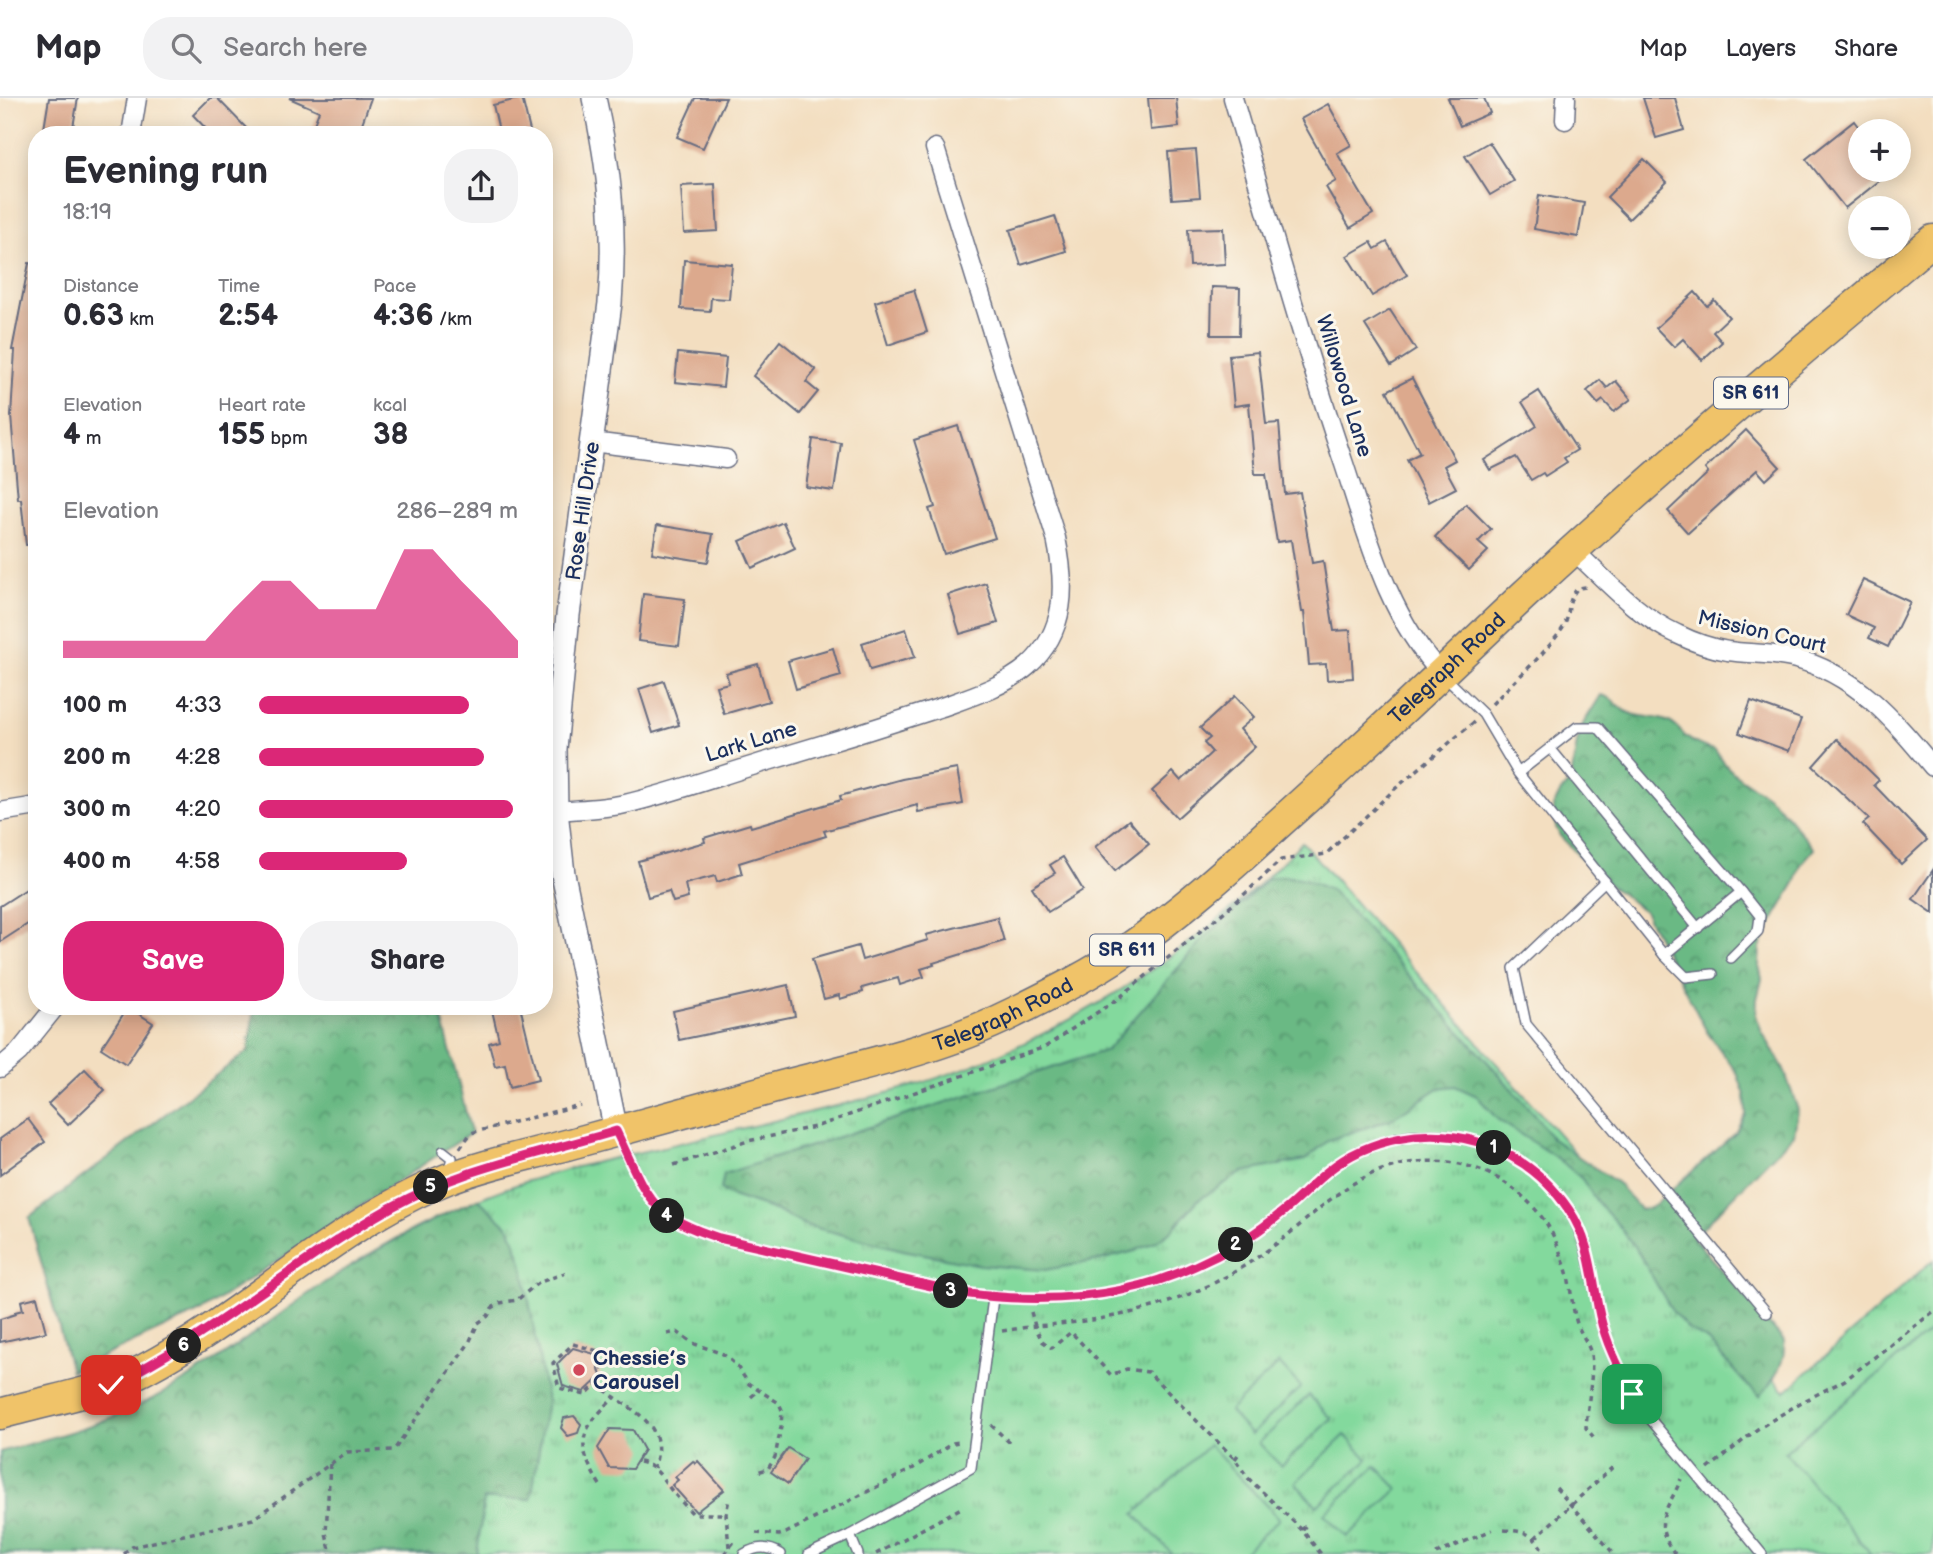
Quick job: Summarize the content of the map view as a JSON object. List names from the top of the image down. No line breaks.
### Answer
{"streets":{"main road":["SR 611","Telegraph Road"],"street":["Willowood Lane","Rose Hill Drive","Mission Court","Lark Lane"]},"crossings":[["Willowood Lane","Telegraph Road"],["Rose Hill Drive","Telegraph Road"],["Rose Hill Drive","Lark Lane"],["Mission Court","Telegraph Road"]],"places":["Chessie’s Carousel"],"page":{"header":"Map","search":"Search here","nav":["Map","Layers","Share"],"map_buttons":["+","−"],"heading":["Evening run","18:19"],"stats":[["Distance","0.63 km"],["Time","2:54"],["Pace","4:36 /km"],["Elevation","4 m"],["Heart rate","155 bpm"],["kcal","38"]],"chart":["Elevation","286–289 m"],"list":[{"name":"100 m","note":"4:33"},{"name":"200 m","note":"4:28"},{"name":"300 m","note":"4:20"},{"name":"400 m","note":"4:58"}],"buttons":["Save","Share"],"pins":["1","5","4","2","3","6"]}}
